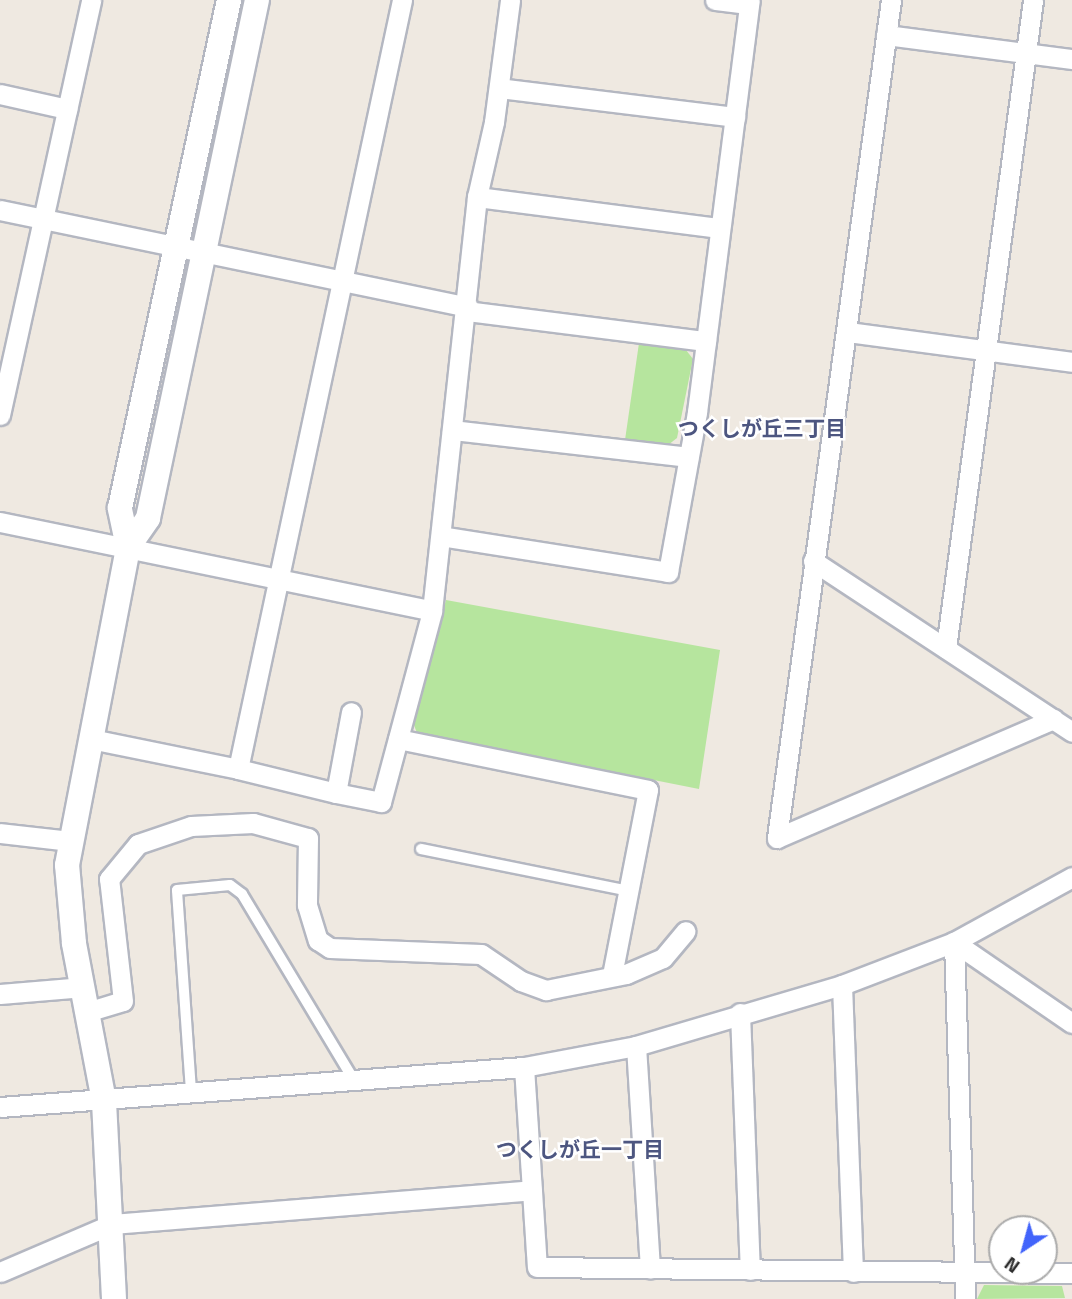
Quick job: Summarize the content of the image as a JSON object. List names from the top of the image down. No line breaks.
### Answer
{"districts":["つくしが丘三丁目","つくしが丘一丁目"],"north":"bottom left"}
